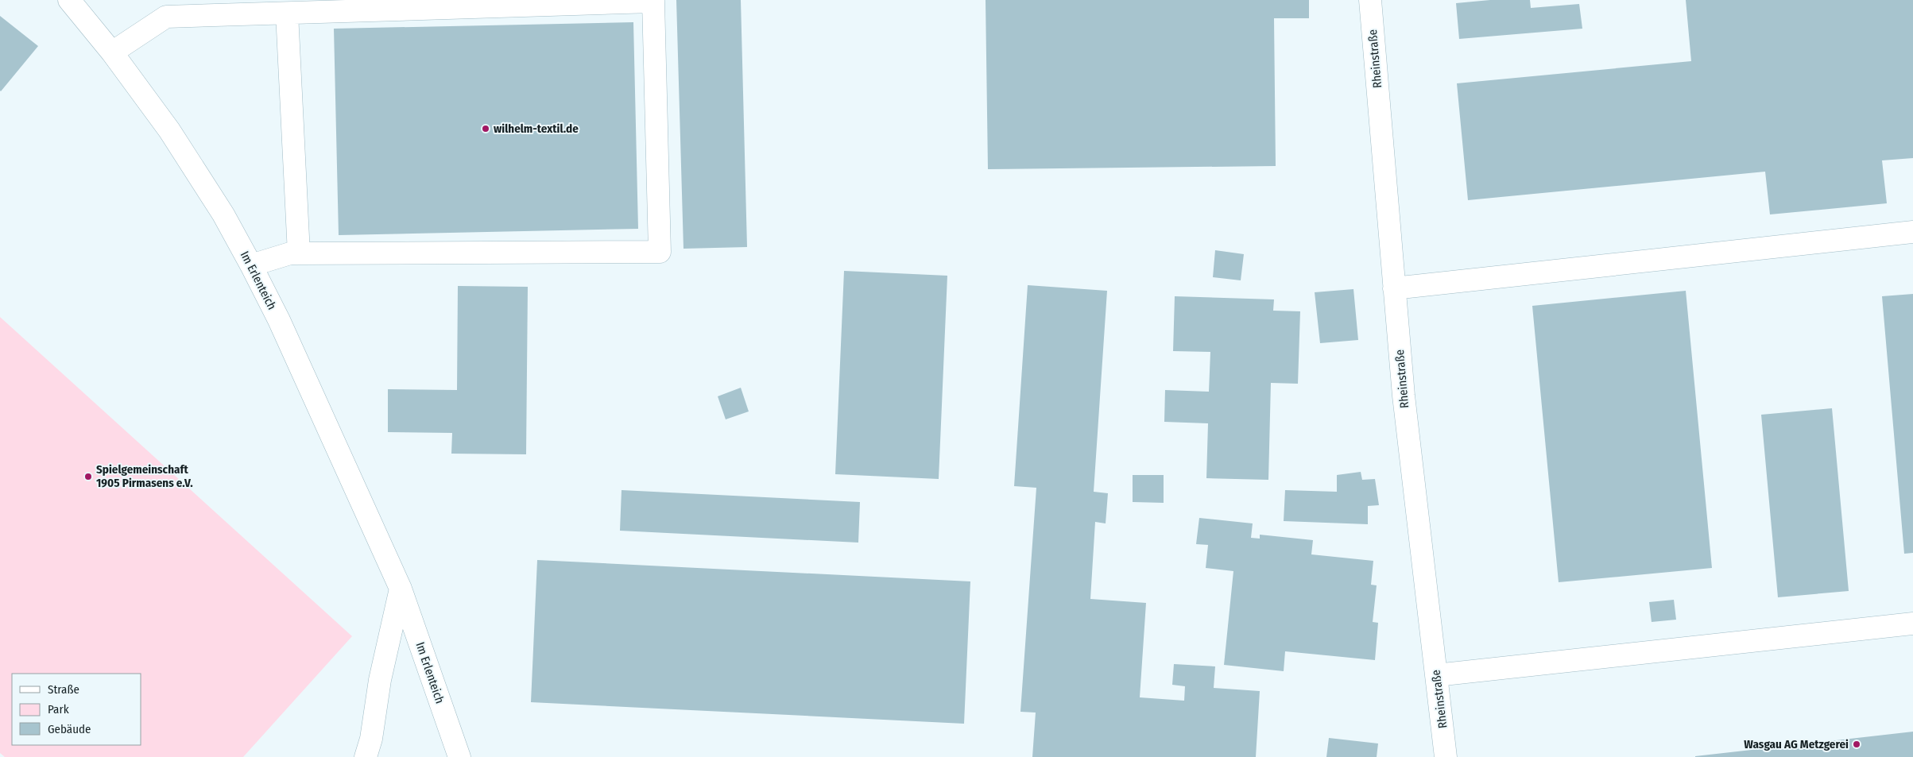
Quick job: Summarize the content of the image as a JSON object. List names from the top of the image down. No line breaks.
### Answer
{"streets":{"street":["Rheinstraße","Im Erlenteich"]},"places":["wilhelm-textil.de","Spielgemeinschaft 1905 Pirmasens e.V.","Wasgau AG Metzgerei"],"legend":["Straße","Park","Gebäude"]}
